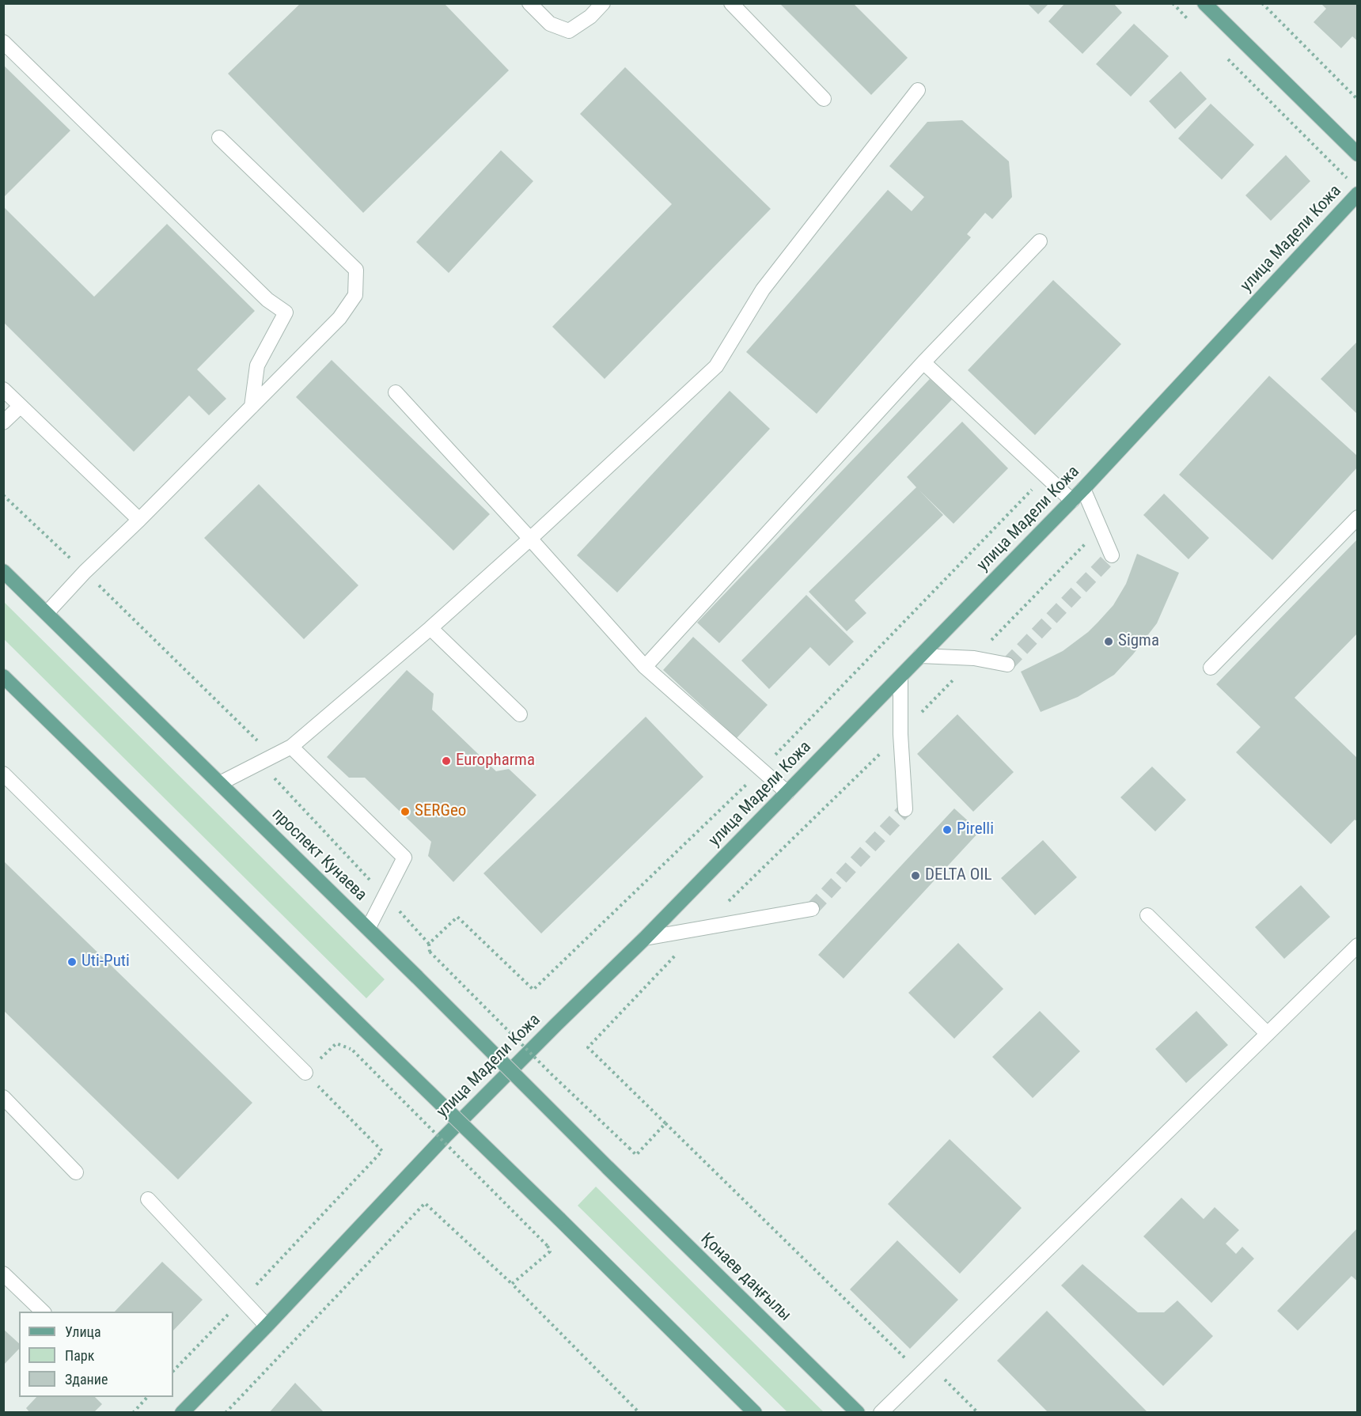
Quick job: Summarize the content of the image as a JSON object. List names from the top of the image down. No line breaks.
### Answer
{"streets":{"main road":["улица Мадели Кожа","проспект Кунаева","Қонаев даңғылы"]},"crossings":[["проспект Кунаева","Қонаев даңғылы"]],"places":["Sigma","Europharma","SERGeo","Pirelli","DELTA OIL","Uti-Puti"],"legend":["Улица","Парк","Здание"]}
